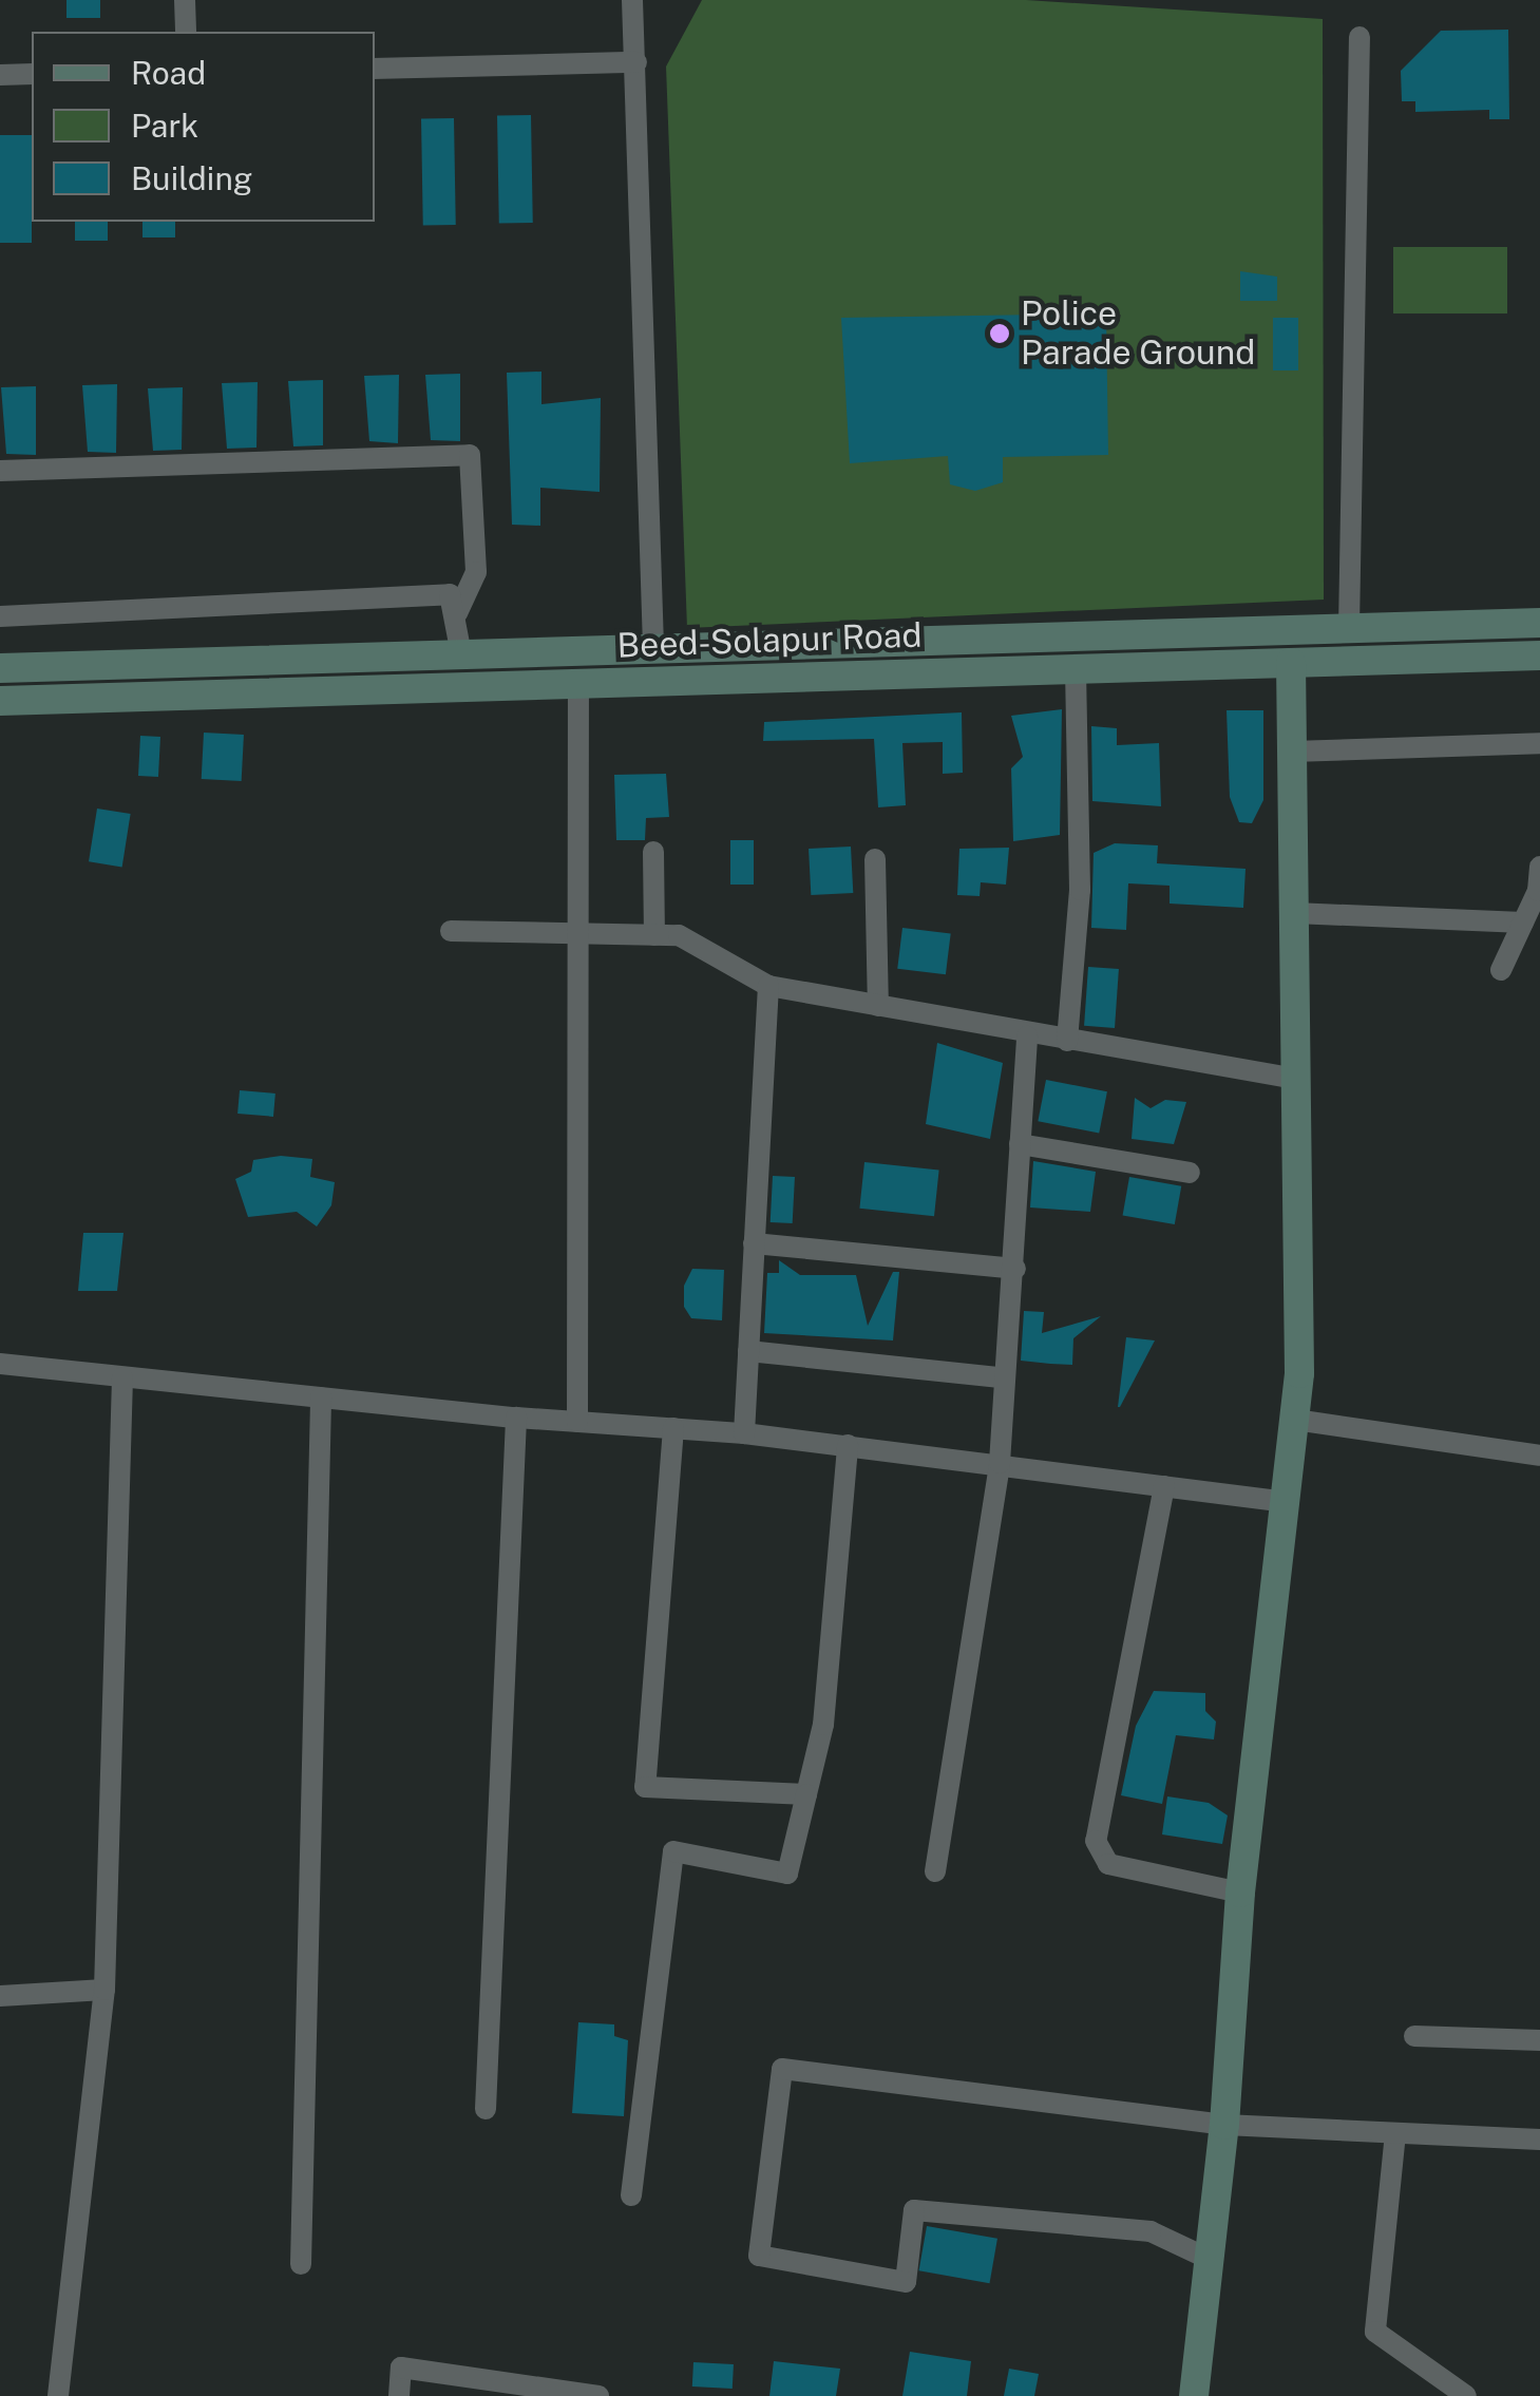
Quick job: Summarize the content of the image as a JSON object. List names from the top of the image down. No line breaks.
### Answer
{"streets":{"main road":["Beed-Solapur Road"]},"places":["Police Parade Ground"],"legend":["Road","Park","Building"]}
